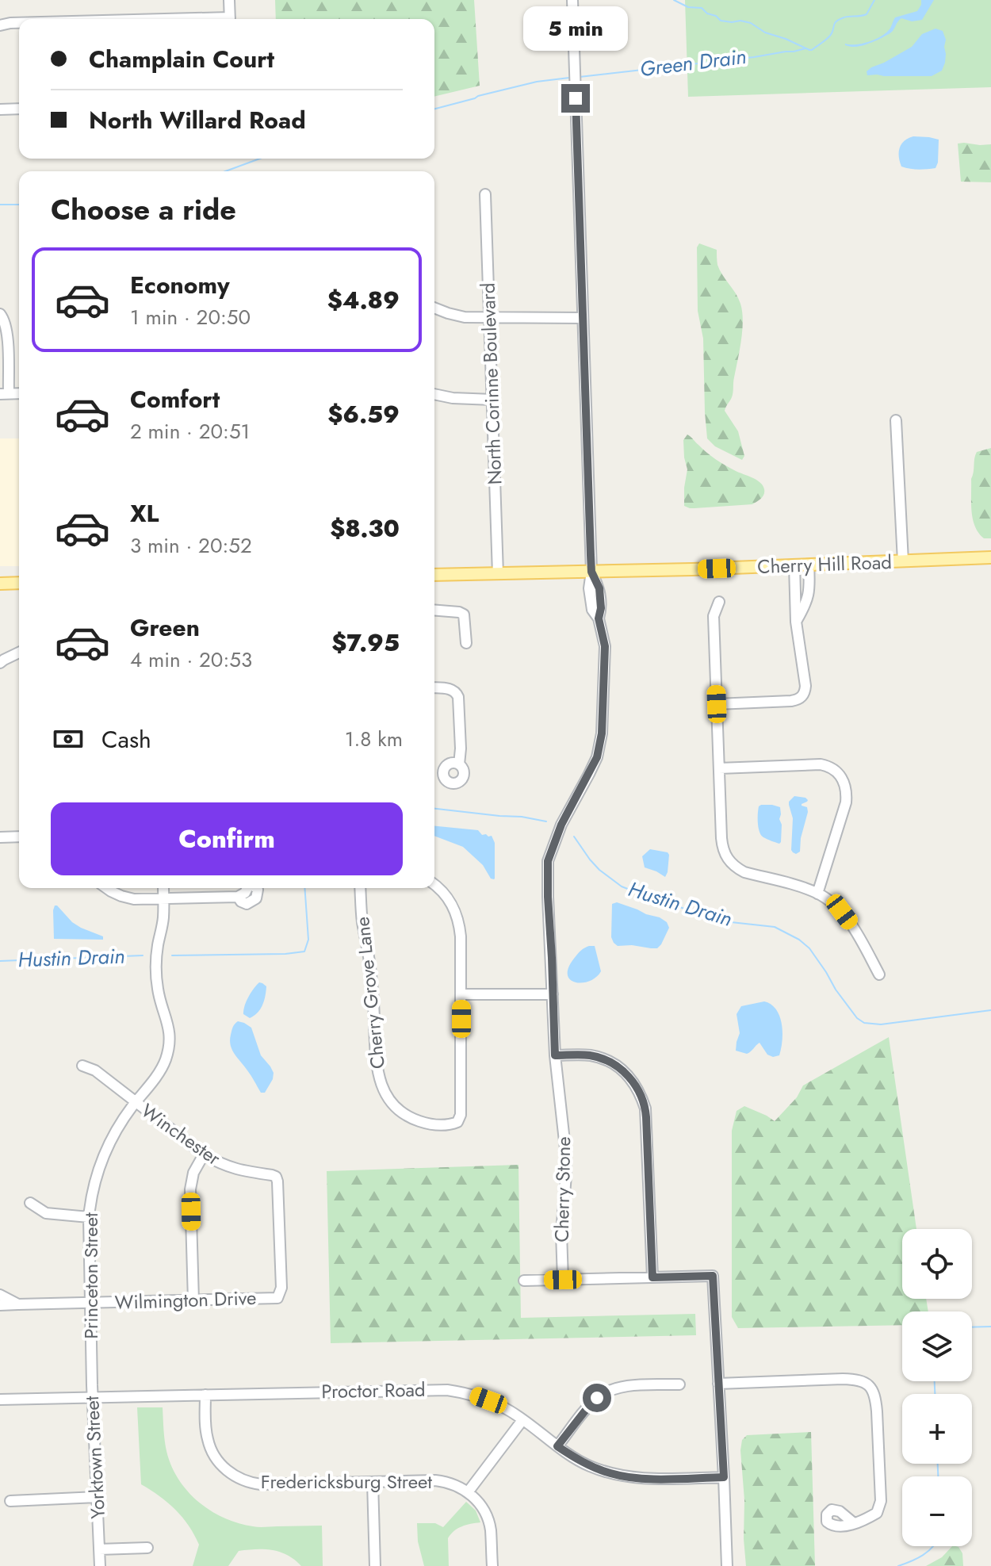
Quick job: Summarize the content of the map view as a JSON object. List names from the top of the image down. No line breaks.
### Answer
{"streets":{"main road":["Cherry Hill Road"],"street":["North Corinne Boulevard","Cherry Grove Lane","Winchester","Cherry Stone","Princeton Street","Wilmington Drive","Proctor Road","Yorktown Street","Fredericksburg Street"]},"crossings":[["North Corinne Boulevard","Cherry Hill Road"],["Cherry Hill Road","Cherry Stone"],["Winchester","Princeton Street"],["Winchester","Wilmington Drive"],["Princeton Street","Wilmington Drive"],["Princeton Street","Yorktown Street"],["Proctor Road","Yorktown Street"],["Proctor Road","Fredericksburg Street"]],"water":["Green Drain","Hustin Drain"],"page":{"bubble":"5 min","banner":["Champlain Court","North Willard Road"],"heading":"Choose a ride","list":[{"name":"Economy","note":"1 min · 20:50","value":"$4.89"},{"name":"Comfort","note":"2 min · 20:51","value":"$6.59"},{"name":"XL","note":"3 min · 20:52","value":"$8.30"},{"name":"Green","note":"4 min · 20:53","value":"$7.95"}],"pay":["Cash","1.8 km"],"buttons":"Confirm","map_buttons":["+","−"]}}
